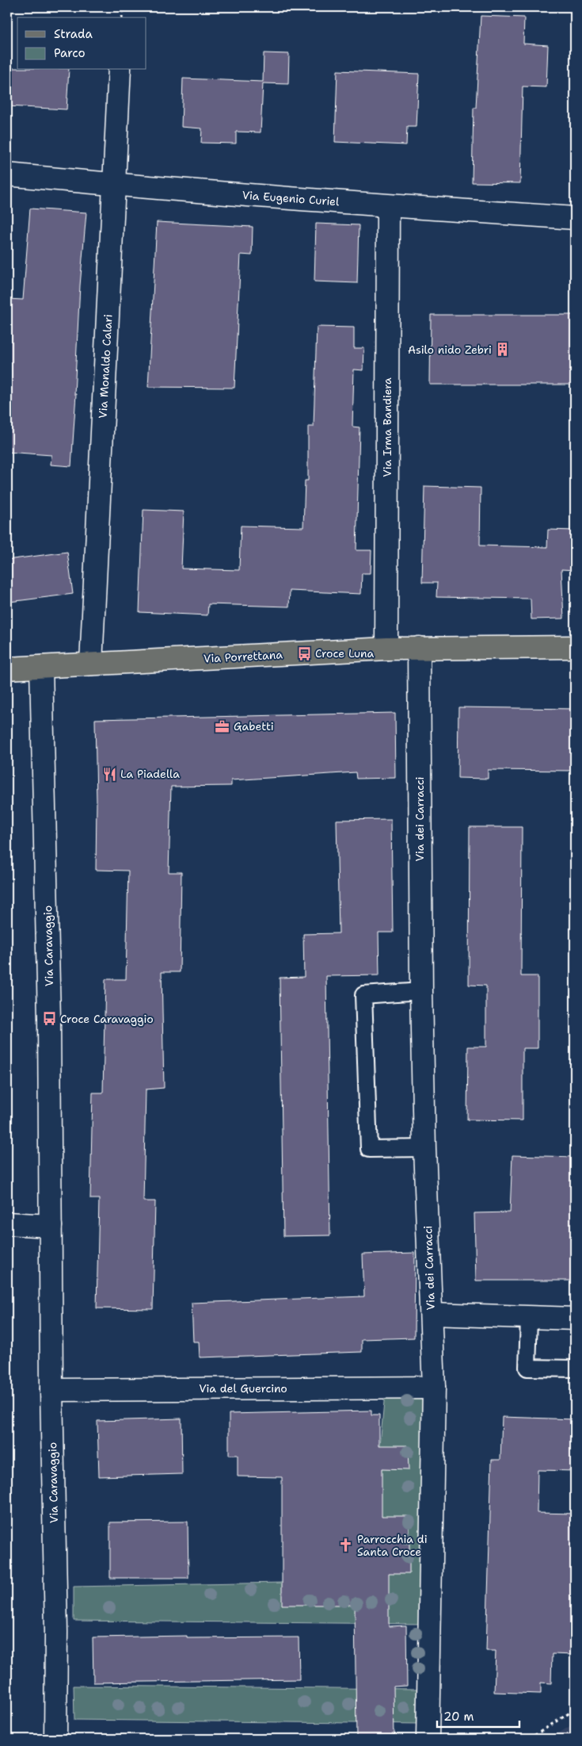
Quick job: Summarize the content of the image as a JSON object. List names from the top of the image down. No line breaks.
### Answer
{"streets":{"main road":["Via Porrettana"],"street":["Via Eugenio Curiel","Via Monaldo Calari","Via Irma Bandiera","Via dei Carracci","Via Caravaggio","Via del Guercino"]},"crossings":[["Via Eugenio Curiel","Via Monaldo Calari"],["Via Eugenio Curiel","Via Irma Bandiera"],["Via Monaldo Calari","Via Porrettana"],["Via Irma Bandiera","Via Porrettana"],["Via Porrettana","Via dei Carracci"],["Via Porrettana","Via Caravaggio"],["Via dei Carracci","Via del Guercino"],["Via Caravaggio","Via del Guercino"]],"places":{"building":["Asilo nido Zebri"],"bus stop":["Croce Luna","Croce Caravaggio"],"office":["Gabetti"],"restaurant":["La Piadella"],"church":["Parrocchia di Santa Croce"]},"legend":["Strada","Parco"],"scale_bar":"20 m"}
